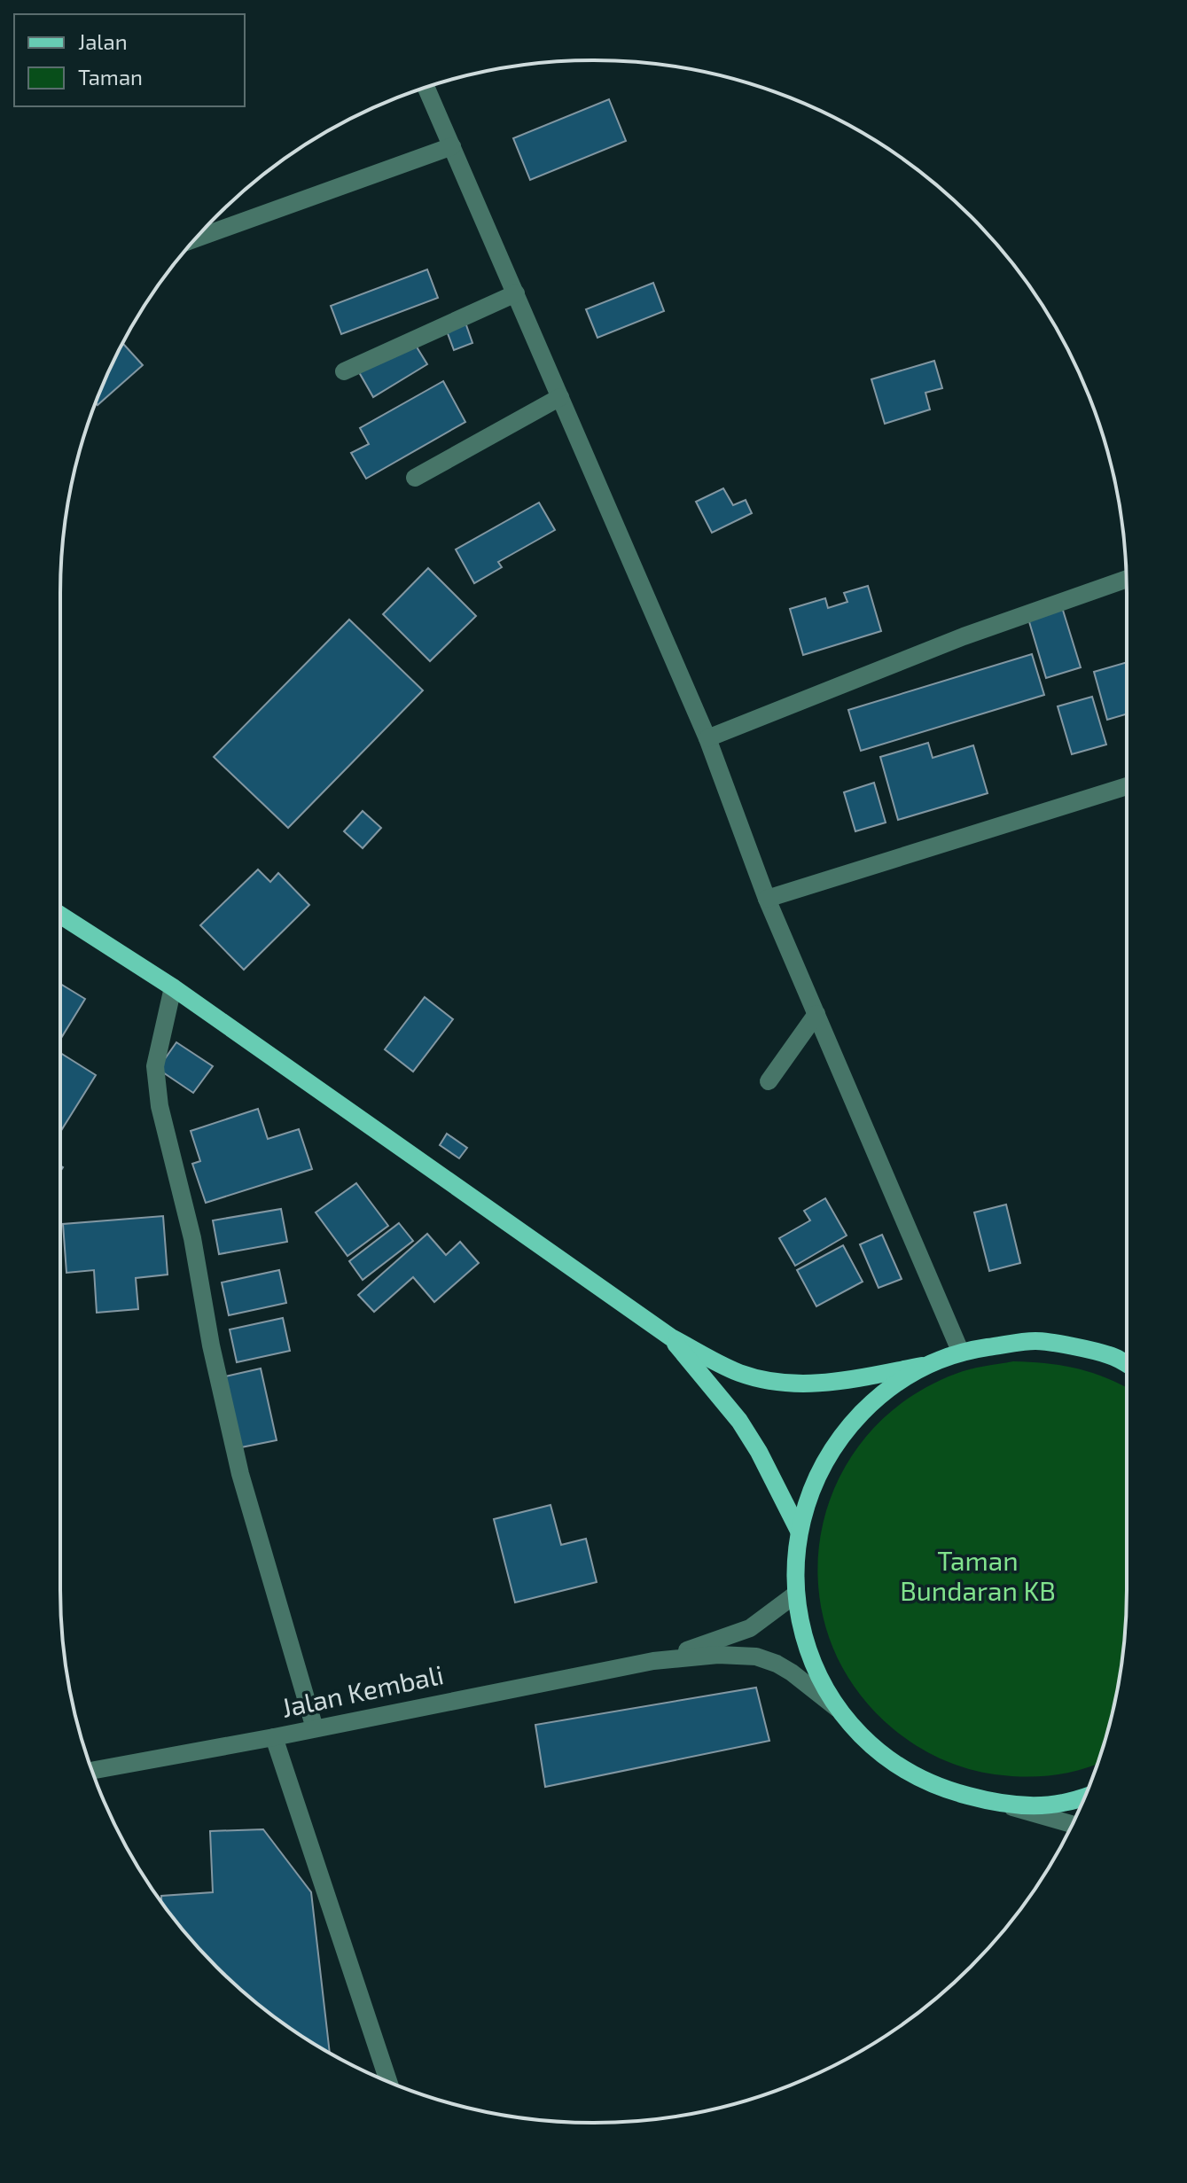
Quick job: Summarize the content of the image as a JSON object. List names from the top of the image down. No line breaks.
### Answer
{"streets":{"street":["Jalan Kembali"]},"parks":["Taman Bundaran KB"],"legend":["Jalan","Taman"]}
